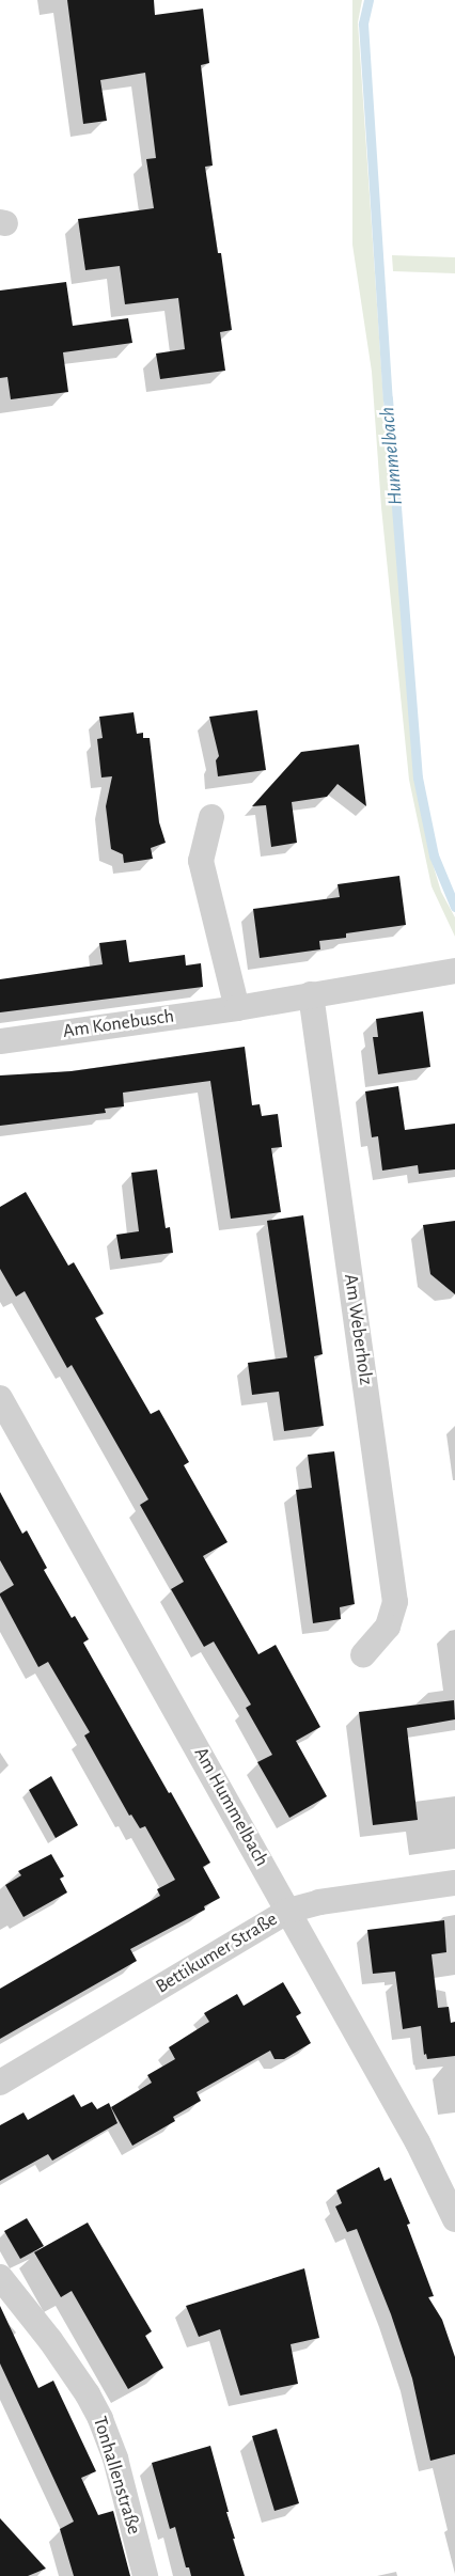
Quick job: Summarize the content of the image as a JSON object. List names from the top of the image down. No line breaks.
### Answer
{"streets":{"street":["Am Konebusch","Am Weberholz","Am Hummelbach","Bettikumer Straße","Tonhallenstraße"]},"crossings":[["Am Konebusch","Am Weberholz"],["Am Hummelbach","Bettikumer Straße"]],"water":["Hummelbach"]}
